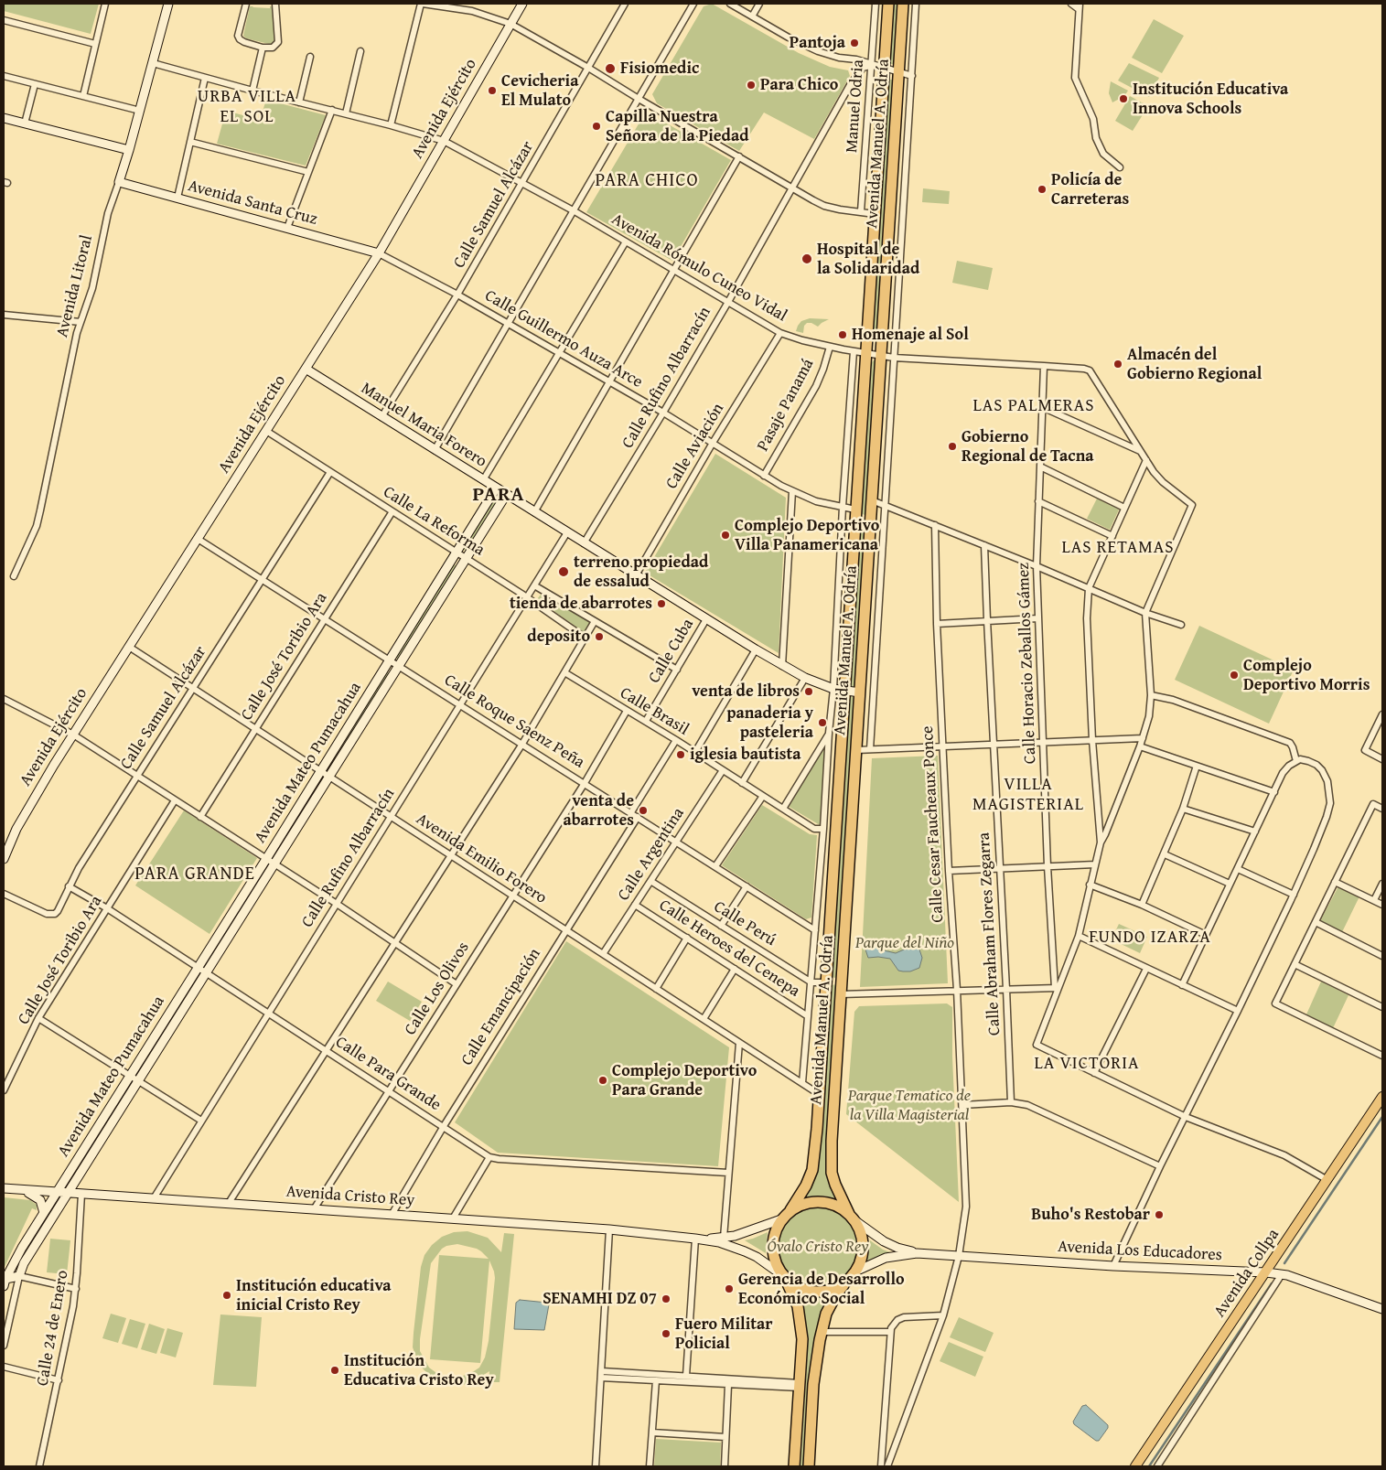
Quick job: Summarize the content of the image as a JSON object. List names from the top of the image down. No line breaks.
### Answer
{"streets":{"highway":["Avenida Manuel A. Odría"],"main road":["Avenida Collpa"],"street":["Manuel Odria","Avenida Ejército","Avenida Santa Cruz","Calle Samuel Alcázar","Avenida Rómulo Cuneo Vidal","Avenida Litoral","Calle Guillermo Auza Arce","Calle Rufino Albarracín","Pasaje Panamá","Manuel Maria Forero","Calle Aviación","Calle La Reforma","Calle Cuba","Calle José Toribio Ara","Calle Horacio Zeballos Gámez","Calle Brasil","Calle Roque Saenz Peña","Avenida Mateo Pumacahua","Calle Cesar Faucheaux Ponce","Calle Argentina","Avenida Emilio Forero","Calle Perú","Calle Abraham Flores Zegarra","Calle Heroes del Cenepa","Calle Los Olivos","Calle Emancipación","Calle Para Grande","Avenida Cristo Rey","Avenida Los Educadores","Calle 24 de Enero"]},"crossings":[["Manuel Odria","Calle Rufino Albarracín"],["Avenida Ejército","Avenida Santa Cruz"],["Avenida Ejército","Avenida Rómulo Cuneo Vidal"],["Avenida Ejército","Calle Guillermo Auza Arce"],["Avenida Ejército","Manuel Maria Forero"],["Avenida Ejército","Calle La Reforma"],["Avenida Ejército","Calle Roque Saenz Peña"],["Avenida Ejército","Avenida Emilio Forero"],["Avenida Manuel A. Odría","Avenida Rómulo Cuneo Vidal"],["Avenida Manuel A. Odría","Calle Guillermo Auza Arce"],["Avenida Manuel A. Odría","Manuel Maria Forero"],["Avenida Manuel A. Odría","Calle Brasil"],["Avenida Manuel A. Odría","Calle Roque Saenz Peña"],["Avenida Manuel A. Odría","Avenida Emilio Forero"],["Avenida Manuel A. Odría","Calle Perú"],["Avenida Manuel A. Odría","Calle Heroes del Cenepa"],["Avenida Manuel A. Odría","Avenida Cristo Rey"],["Avenida Manuel A. Odría","Avenida Los Educadores"],["Avenida Santa Cruz","Avenida Litoral"],["Avenida Santa Cruz","Calle Guillermo Auza Arce"],["Calle Samuel Alcázar","Avenida Rómulo Cuneo Vidal"],["Calle Samuel Alcázar","Calle Guillermo Auza Arce"],["Calle Samuel Alcázar","Manuel Maria Forero"],["Calle Samuel Alcázar","Calle La Reforma"],["Calle Samuel Alcázar","Calle Roque Saenz Peña"],["Calle Samuel Alcázar","Avenida Emilio Forero"],["Calle Samuel Alcázar","Calle Para Grande"],["Avenida Rómulo Cuneo Vidal","Avenida Litoral"],["Avenida Rómulo Cuneo Vidal","Calle Rufino Albarracín"],["Avenida Rómulo Cuneo Vidal","Pasaje Panamá"],["Avenida Rómulo Cuneo Vidal","Calle Aviación"],["Avenida Rómulo Cuneo Vidal","Calle Horacio Zeballos Gámez"],["Calle Guillermo Auza Arce","Calle Rufino Albarracín"],["Calle Guillermo Auza Arce","Pasaje Panamá"],["Calle Guillermo Auza Arce","Calle Aviación"],["Calle Rufino Albarracín","Manuel Maria Forero"],["Calle Rufino Albarracín","Calle La Reforma"],["Calle Rufino Albarracín","Calle Roque Saenz Peña"],["Calle Rufino Albarracín","Avenida Emilio Forero"],["Calle Rufino Albarracín","Calle Para Grande"],["Calle Rufino Albarracín","Avenida Cristo Rey"],["Manuel Maria Forero","Calle Aviación"],["Manuel Maria Forero","Calle Cuba"],["Manuel Maria Forero","Avenida Mateo Pumacahua"],["Calle La Reforma","Calle José Toribio Ara"],["Calle La Reforma","Avenida Mateo Pumacahua"],["Calle Cuba","Calle Brasil"],["Calle José Toribio Ara","Calle Roque Saenz Peña"],["Calle José Toribio Ara","Avenida Emilio Forero"],["Calle José Toribio Ara","Calle Para Grande"],["Calle Brasil","Calle Argentina"],["Calle Brasil","Calle Los Olivos"],["Calle Roque Saenz Peña","Avenida Mateo Pumacahua"],["Calle Roque Saenz Peña","Calle Argentina"],["Calle Roque Saenz Peña","Calle Los Olivos"],["Calle Roque Saenz Peña","Calle Emancipación"],["Avenida Mateo Pumacahua","Avenida Emilio Forero"],["Avenida Mateo Pumacahua","Calle Para Grande"],["Avenida Mateo Pumacahua","Avenida Cristo Rey"],["Calle Cesar Faucheaux Ponce","Avenida Los Educadores"],["Calle Argentina","Avenida Emilio Forero"],["Calle Argentina","Calle Perú"],["Calle Argentina","Calle Heroes del Cenepa"],["Avenida Emilio Forero","Calle Los Olivos"],["Avenida Emilio Forero","Calle Emancipación"],["Calle Los Olivos","Calle Para Grande"],["Calle Los Olivos","Avenida Cristo Rey"],["Calle Emancipación","Calle Para Grande"],["Calle Emancipación","Avenida Cristo Rey"],["Avenida Cristo Rey","Avenida Los Educadores"],["Avenida Cristo Rey","Calle 24 de Enero"],["Avenida Los Educadores","Avenida Collpa"]],"districts":["URBA VILLA EL SOL","PARA CHICO","LAS PALMERAS","PARA","LAS RETAMAS","VILLA MAGISTERIAL","PARA GRANDE","FUNDO IZARZA","LA VICTORIA"],"parks":["Parque del Niño","Parque Tematico de la Villa Magisterial","Óvalo Cristo Rey"],"places":["Pantoja","Fisiomedic","Para Chico","Cevicheria El Mulato","Institución Educativa Innova Schools","Capilla Nuestra Señora de la Piedad","Policía de Carreteras","Hospital de la Solidaridad","Homenaje al Sol","Almacén del Gobierno Regional","Gobierno Regional de Tacna","Complejo Deportivo Villa Panamericana","terreno propiedad de essalud","tienda de abarrotes","deposito","Complejo Deportivo Morris","venta de libros","panaderia y pasteleria","iglesia bautista","venta de abarrotes","Complejo Deportivo Para Grande","Buho's Restobar","Gerencia de Desarrollo Económico Social","Institución educativa inicial Cristo Rey","SENAMHI DZ 07","Fuero Militar Policial","Institución Educativa Cristo Rey"]}
